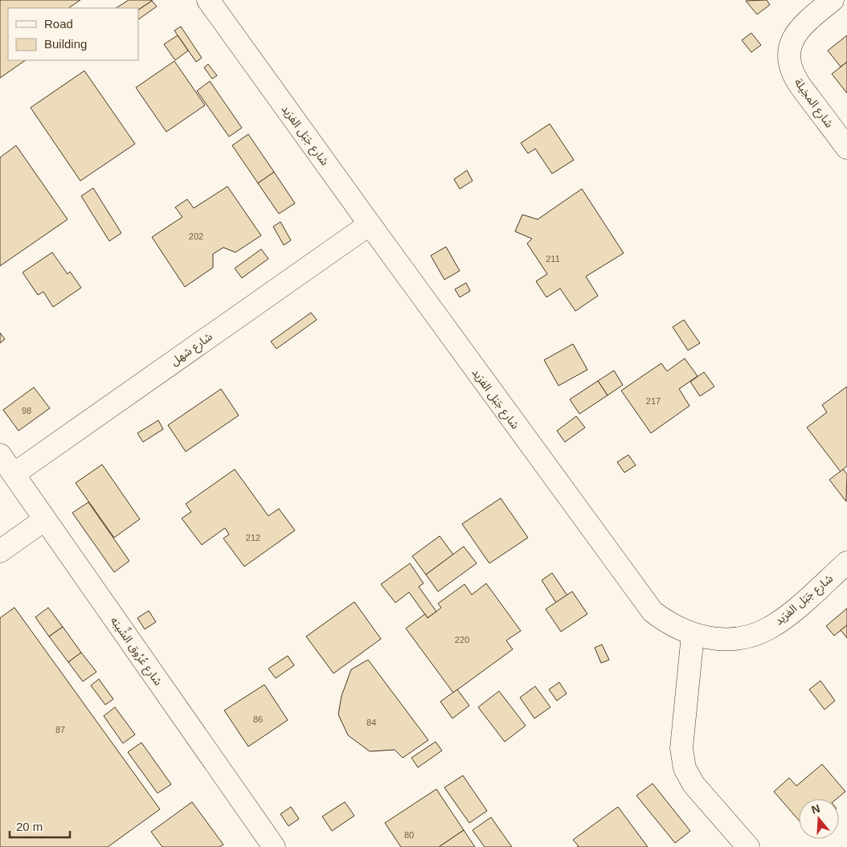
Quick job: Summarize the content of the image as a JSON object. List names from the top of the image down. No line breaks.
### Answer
{"streets":{"street":["شارع المخِيلة","شارع جَبَل الفرَيد","شارع شهل","شارع عُرُوق الشِّيبَه"]},"crossings":[["شارع جَبَل الفرَيد","شارع شهل"],["شارع شهل","شارع عُرُوق الشِّيبَه"]],"house_numbers":["202","211","217","98","212","220","86","84","87","80"],"legend":["Road","Building"],"scale_bar":"20 m","north":"top"}
